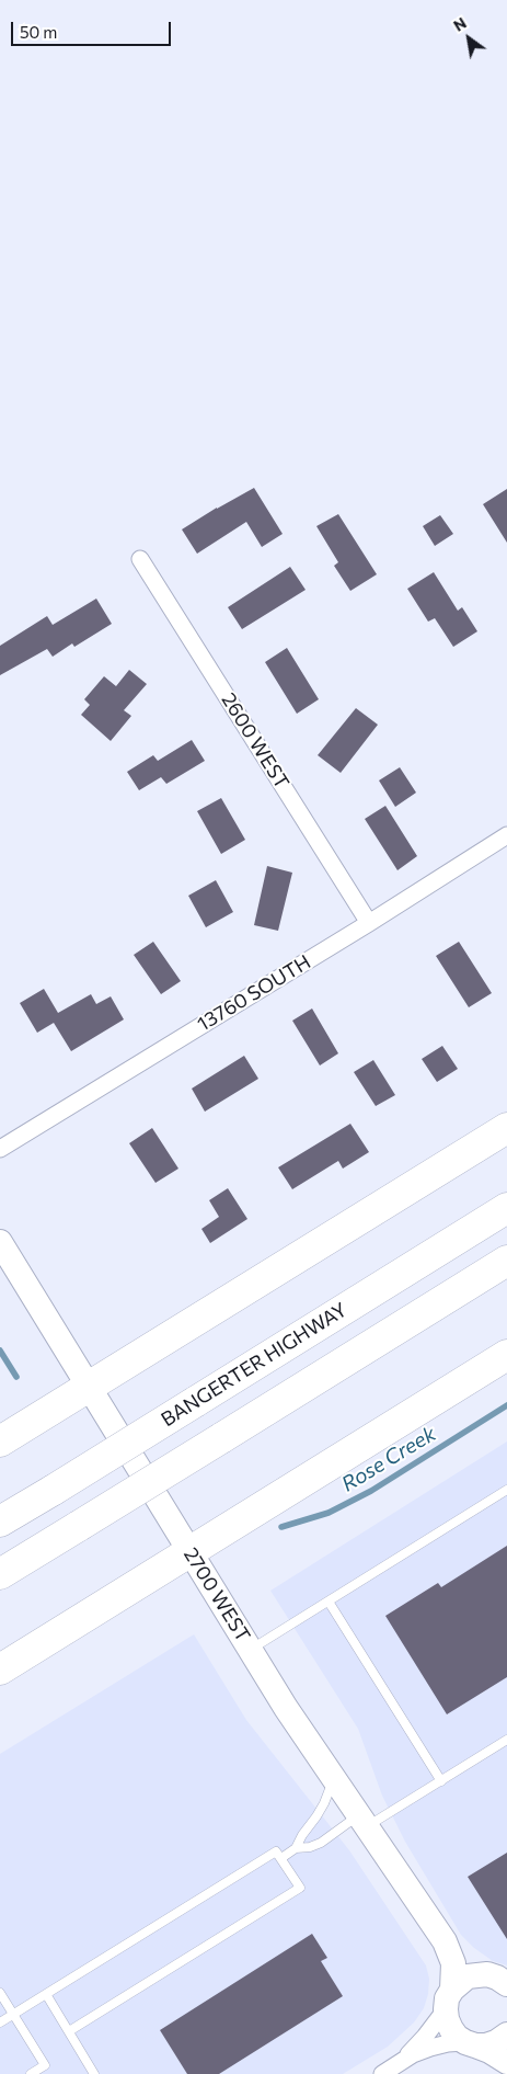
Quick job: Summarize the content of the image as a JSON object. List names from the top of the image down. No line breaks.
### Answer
{"streets":{"highway":["BANGERTER HIGHWAY"],"main road":["2700 WEST"],"street":["2600 WEST","13760 SOUTH"]},"crossings":[["2600 WEST","13760 SOUTH"]],"water":["Rose Creek"],"scale_bar":"50 m","north":"top left"}
